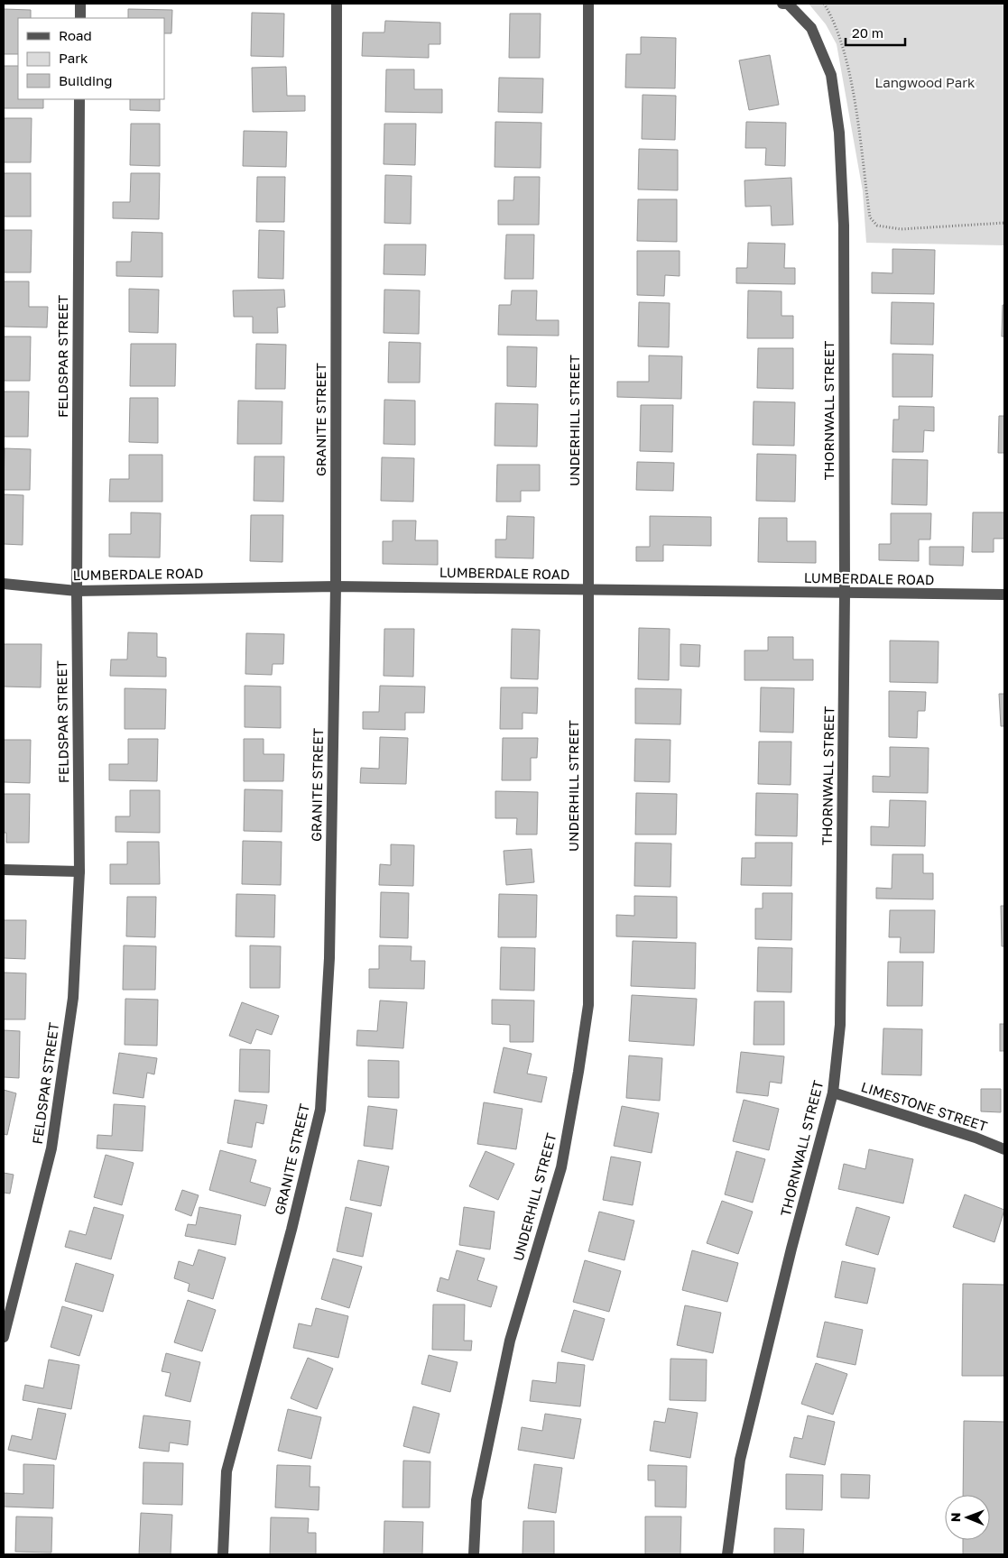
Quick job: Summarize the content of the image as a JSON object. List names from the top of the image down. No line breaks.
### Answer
{"streets":{"street":["FELDSPAR STREET","THORNWALL STREET","GRANITE STREET","UNDERHILL STREET","LUMBERDALE ROAD","LIMESTONE STREET"]},"crossings":[["FELDSPAR STREET","LUMBERDALE ROAD"],["THORNWALL STREET","LUMBERDALE ROAD"],["THORNWALL STREET","LIMESTONE STREET"],["GRANITE STREET","LUMBERDALE ROAD"],["UNDERHILL STREET","LUMBERDALE ROAD"]],"parks":["Langwood Park"],"legend":["Road","Park","Building"],"scale_bar":"20 m","north":"left"}
